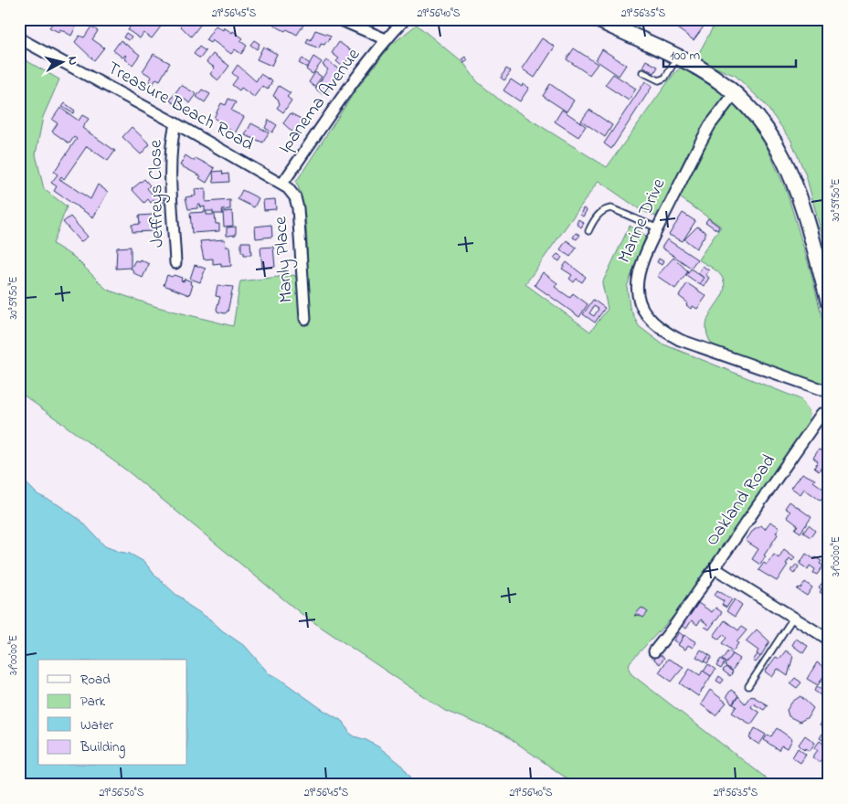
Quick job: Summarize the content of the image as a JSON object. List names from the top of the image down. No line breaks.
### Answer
{"streets":{"street":["Ipanema Avenue","Treasure Beach Road","Jeffreys Close","Marine Drive","Manly Place","Oakland Road"]},"crossings":[["Ipanema Avenue","Treasure Beach Road"],["Treasure Beach Road","Jeffreys Close"],["Treasure Beach Road","Manly Place"]],"legend":["Road","Park","Water","Building"],"scale_bar":"100 m","north":"right","coordinates":["29°56'45\"S","29°56'40\"S","29°56'35\"S","30°59'50\"E","31°00'00\"E","29°56'50\"S"]}
